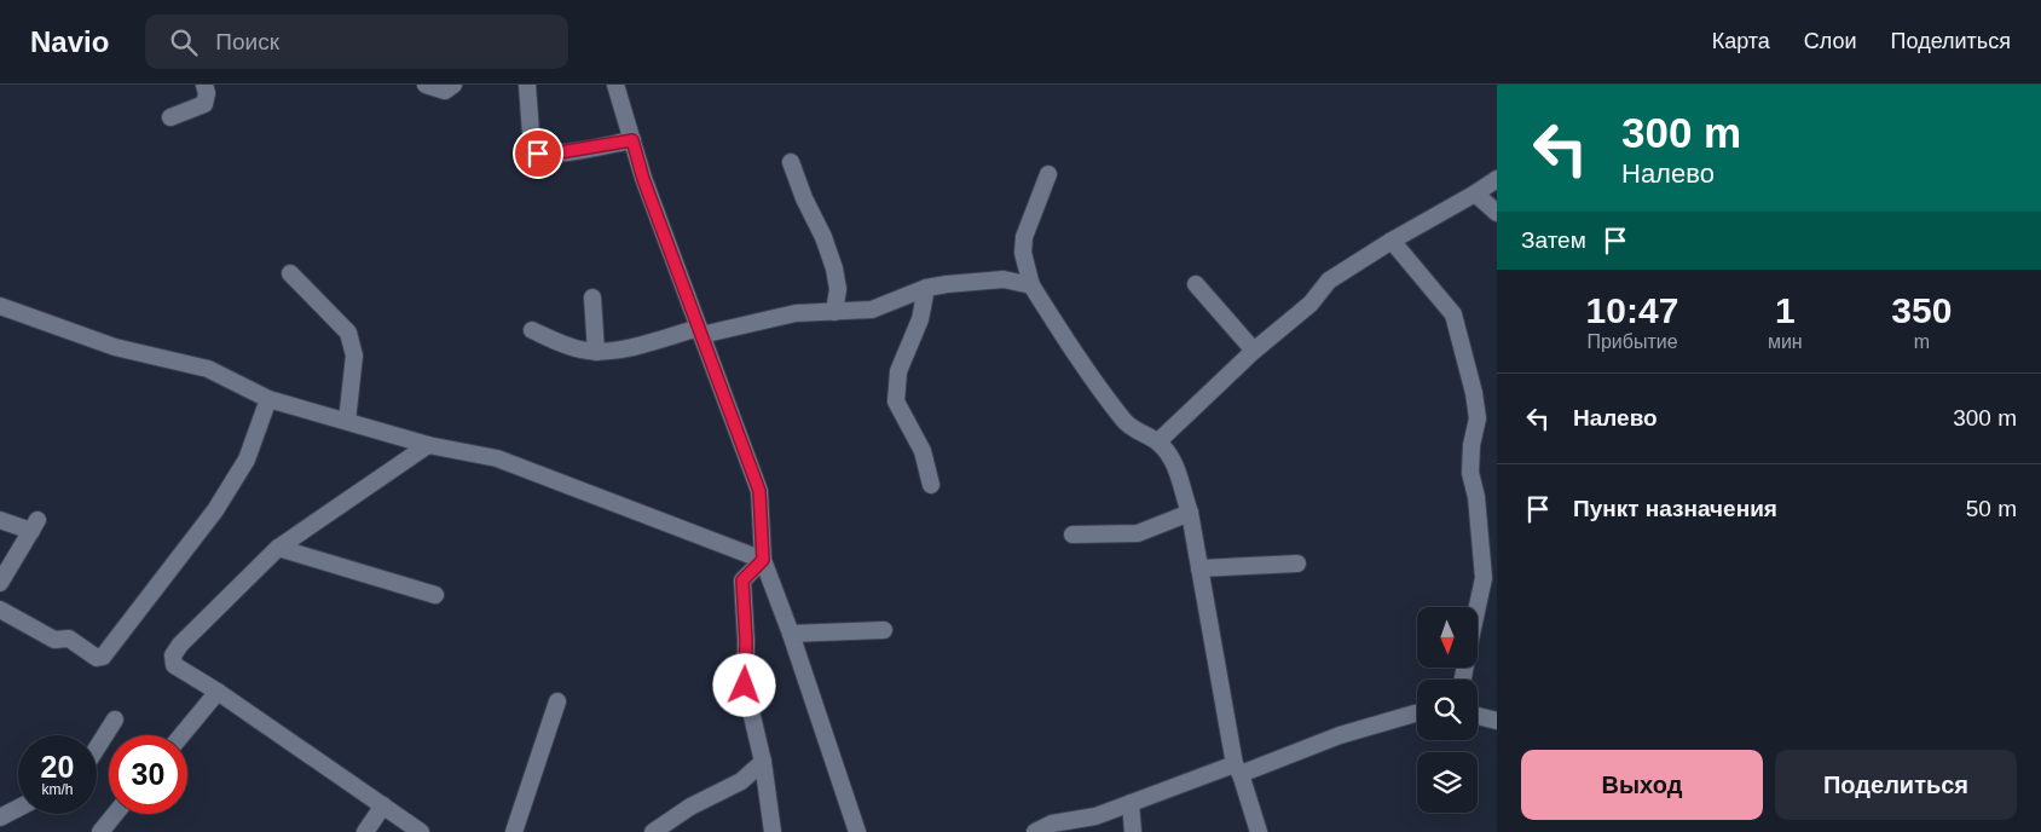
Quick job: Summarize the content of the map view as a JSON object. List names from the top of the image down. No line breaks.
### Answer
{"north":"bottom","page":{"header":"Navio","search":"Поиск","nav":["Карта","Слои","Поделиться"],"turn":["300 m","Налево"],"then":"Затем","eta":["10:47","Прибытие","1","мин","350","m"],"list":[{"name":"Налево","value":"300 m"},{"name":"Пункт назначения","value":"50 m"}],"speed":"20 km/h","limit":"30","buttons":["Выход","Поделиться"]}}
